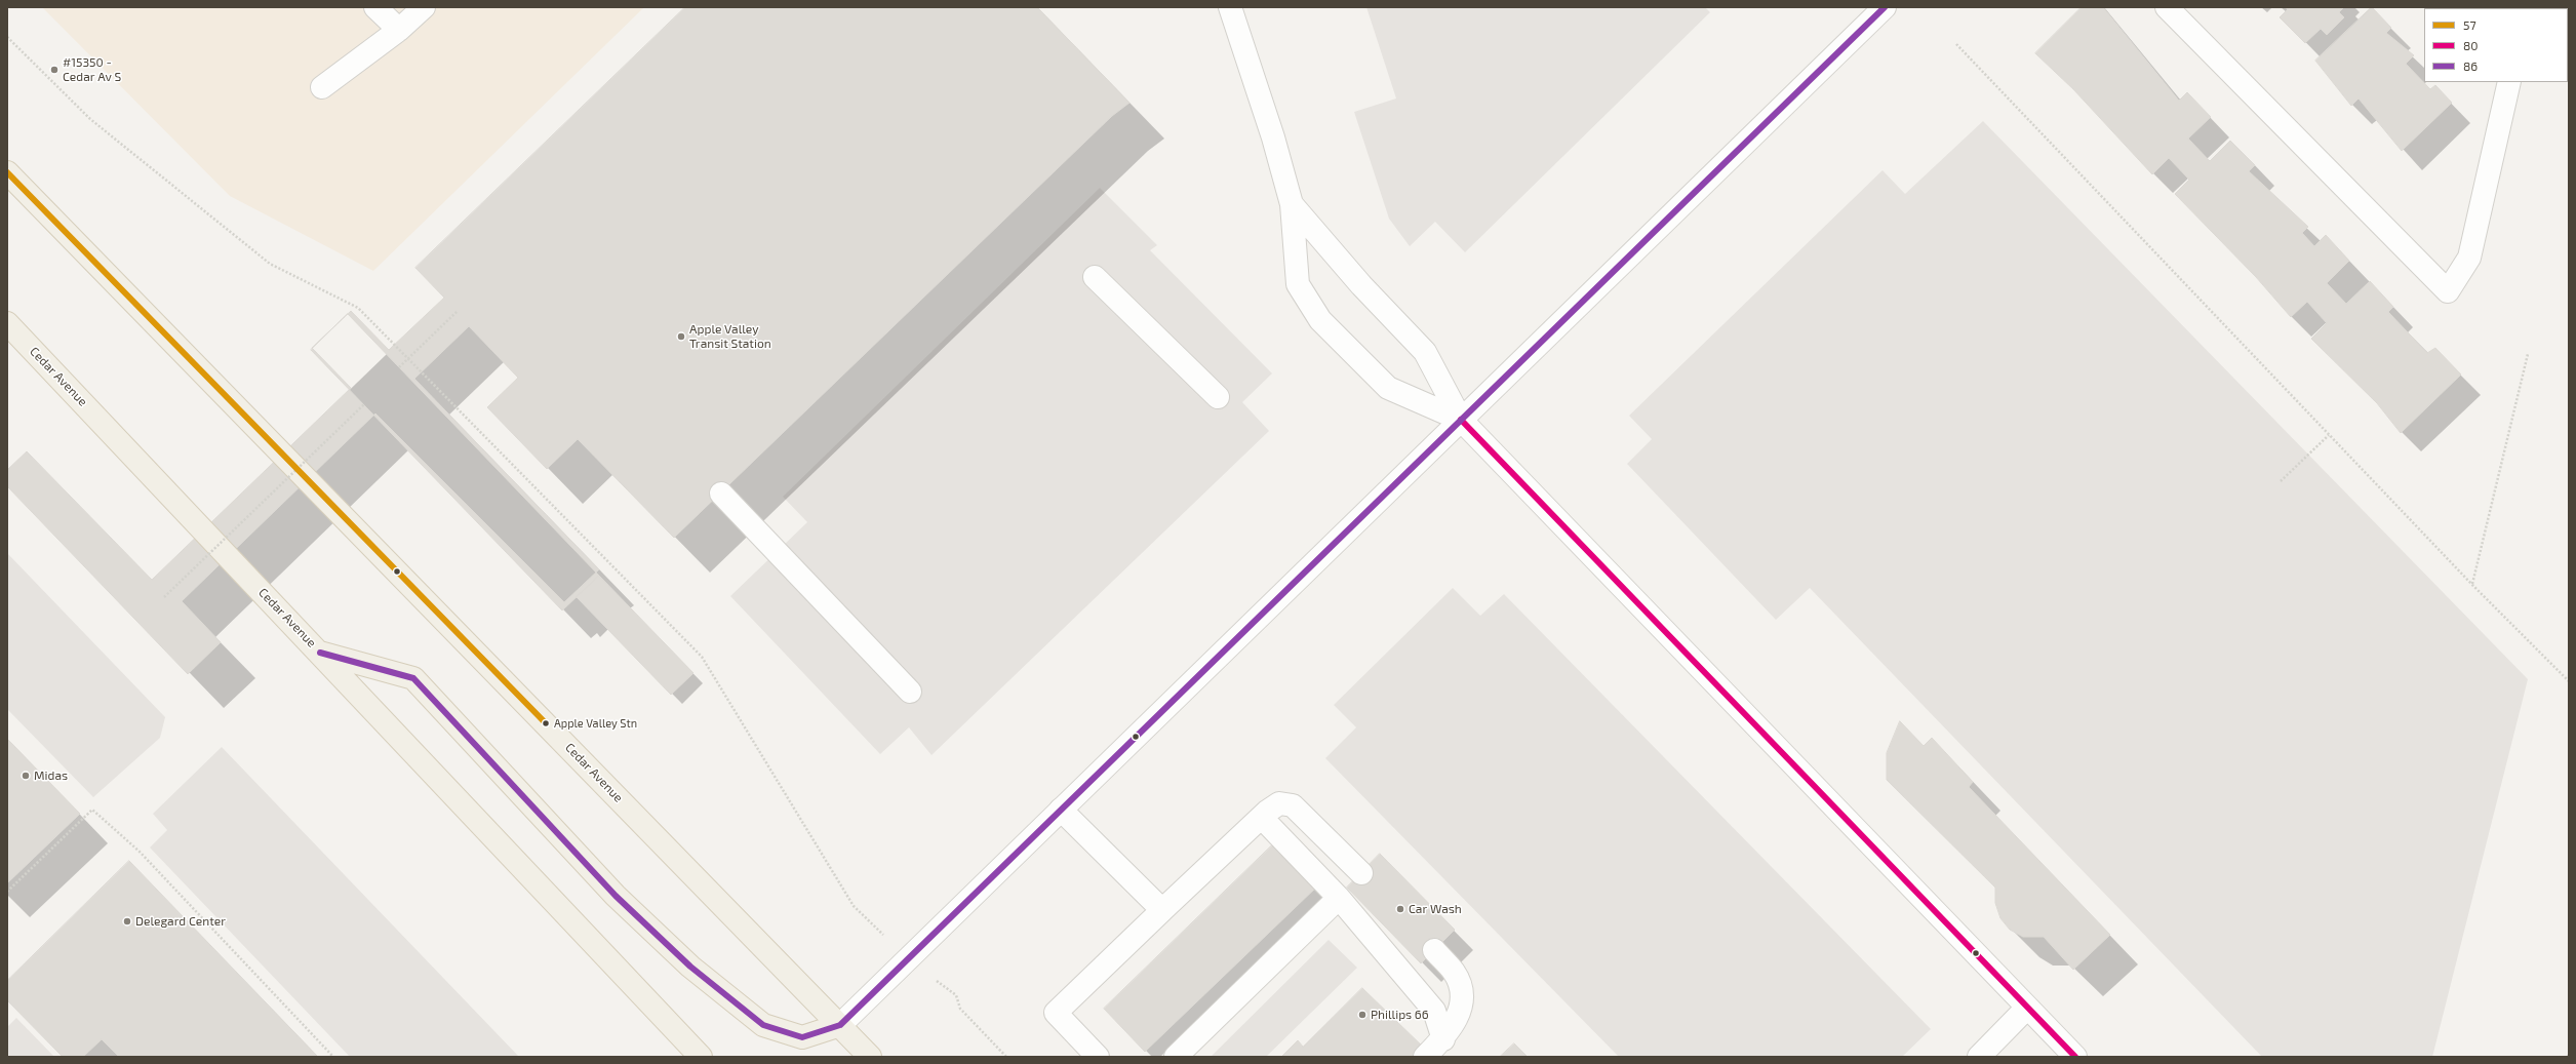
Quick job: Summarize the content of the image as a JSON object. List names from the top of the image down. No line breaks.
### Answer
{"streets":{"main road":["Cedar Avenue"]},"places":["#15350 - Cedar Av S","Apple Valley Transit Station","Apple Valley Stn","Midas","Car Wash","Delegard Center","Phillips 66"],"lines":["transit line 86","transit line 57","transit line 80"],"legend":["57","80","86"]}
